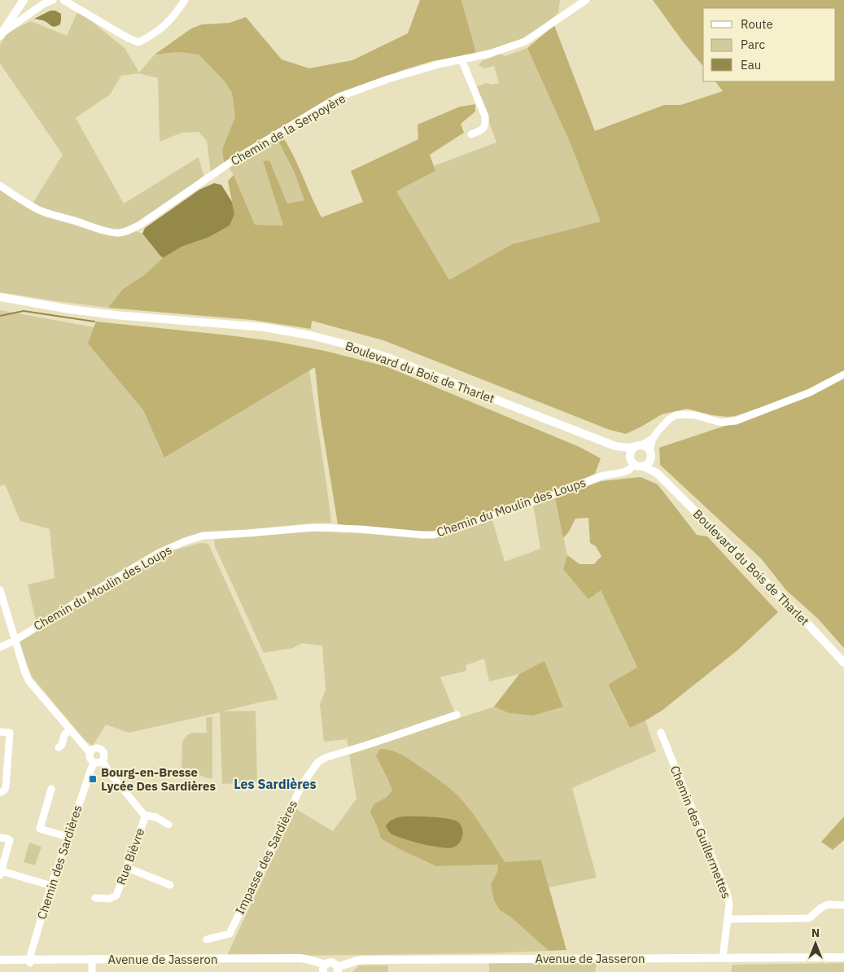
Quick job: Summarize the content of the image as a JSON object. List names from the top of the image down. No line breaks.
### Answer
{"streets":{"main road":["Boulevard du Bois de Tharlet","Avenue de Jasseron"],"street":["Chemin de la Serpoyère","Chemin du Moulin des Loups","Chemin des Guillermettes","Rue Bièvre","Impasse des Sardières","Chemin des Sardières"]},"crossings":[["Boulevard du Bois de Tharlet","Chemin du Moulin des Loups"],["Chemin des Guillermettes","Avenue de Jasseron"],["Rue Bièvre","Chemin des Sardières"],["Chemin des Sardières","Avenue de Jasseron"]],"districts":["Les Sardières"],"places":{"transit":["Bourg-en-Bresse Lycée Des Sardières"]},"legend":["Route","Parc","Eau"],"north":"top"}
